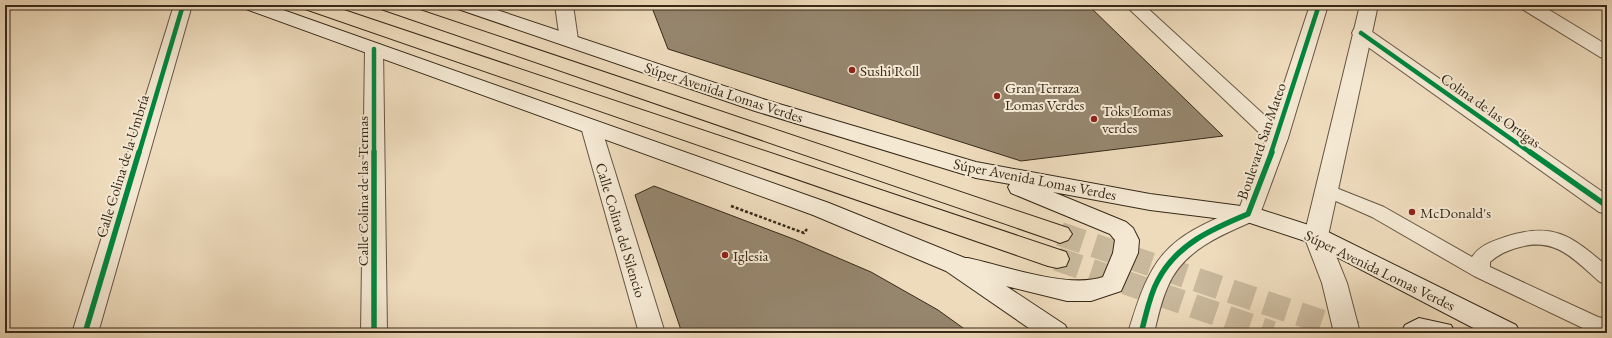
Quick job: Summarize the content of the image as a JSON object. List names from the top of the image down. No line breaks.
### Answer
{"streets":{"main road":["Súper Avenida Lomas Verdes"],"street":["Colina de las Ortigas","Boulevard San Mateo","Calle Colina de la Umbría","Calle Colina de las Termas","Calle Colina del Silencio"]},"crossings":[["Súper Avenida Lomas Verdes","Boulevard San Mateo"]],"places":["Sushi Roll","Gran Terraza Lomas Verdes","Toks Lomas verdes","McDonald's","Iglesia"]}
